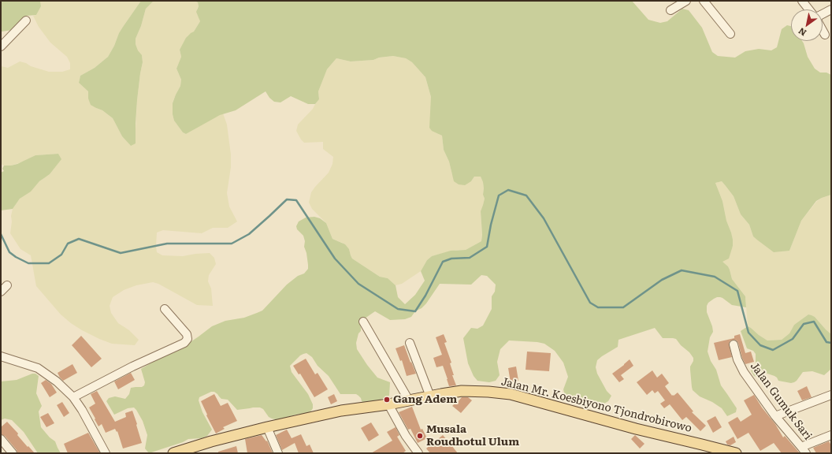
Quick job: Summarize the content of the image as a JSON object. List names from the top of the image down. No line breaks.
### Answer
{"streets":{"main road":["Jalan Mr. Koesbiyono Tjondrobirowo"],"street":["Jalan Gumuk Sari"]},"places":["Gang Adem","Musala Roudhotul Ulum"],"north":"bottom left"}
